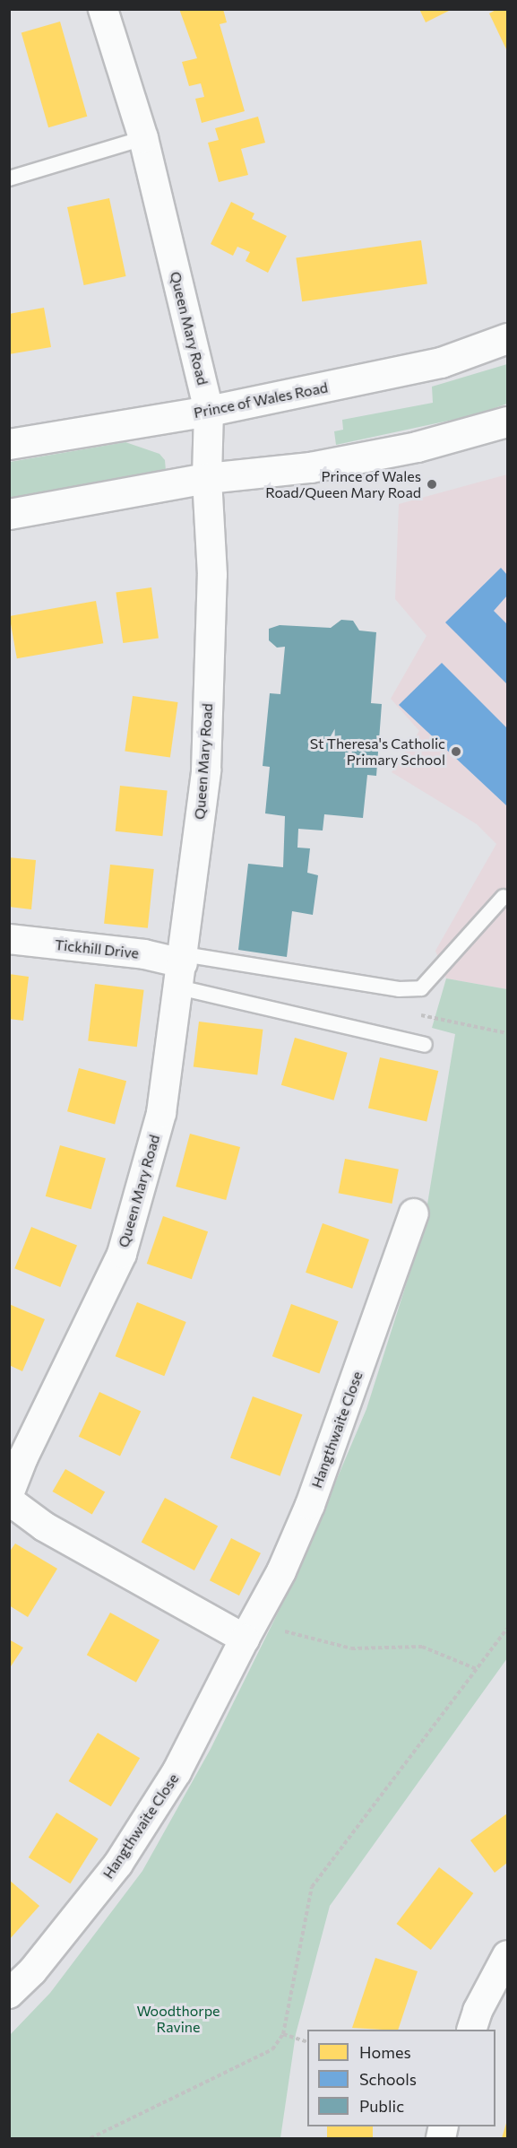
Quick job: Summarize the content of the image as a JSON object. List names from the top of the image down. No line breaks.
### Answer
{"streets":{"highway":["Prince of Wales Road"],"street":["Queen Mary Road","Tickhill Drive","Hangthwaite Close"]},"crossings":[["Queen Mary Road","Prince of Wales Road"],["Queen Mary Road","Tickhill Drive"]],"parks":["Woodthorpe Ravine"],"places":["Prince of Wales Road/Queen Mary Road","St Theresa's Catholic Primary School"],"legend":["Homes","Schools","Public"]}
